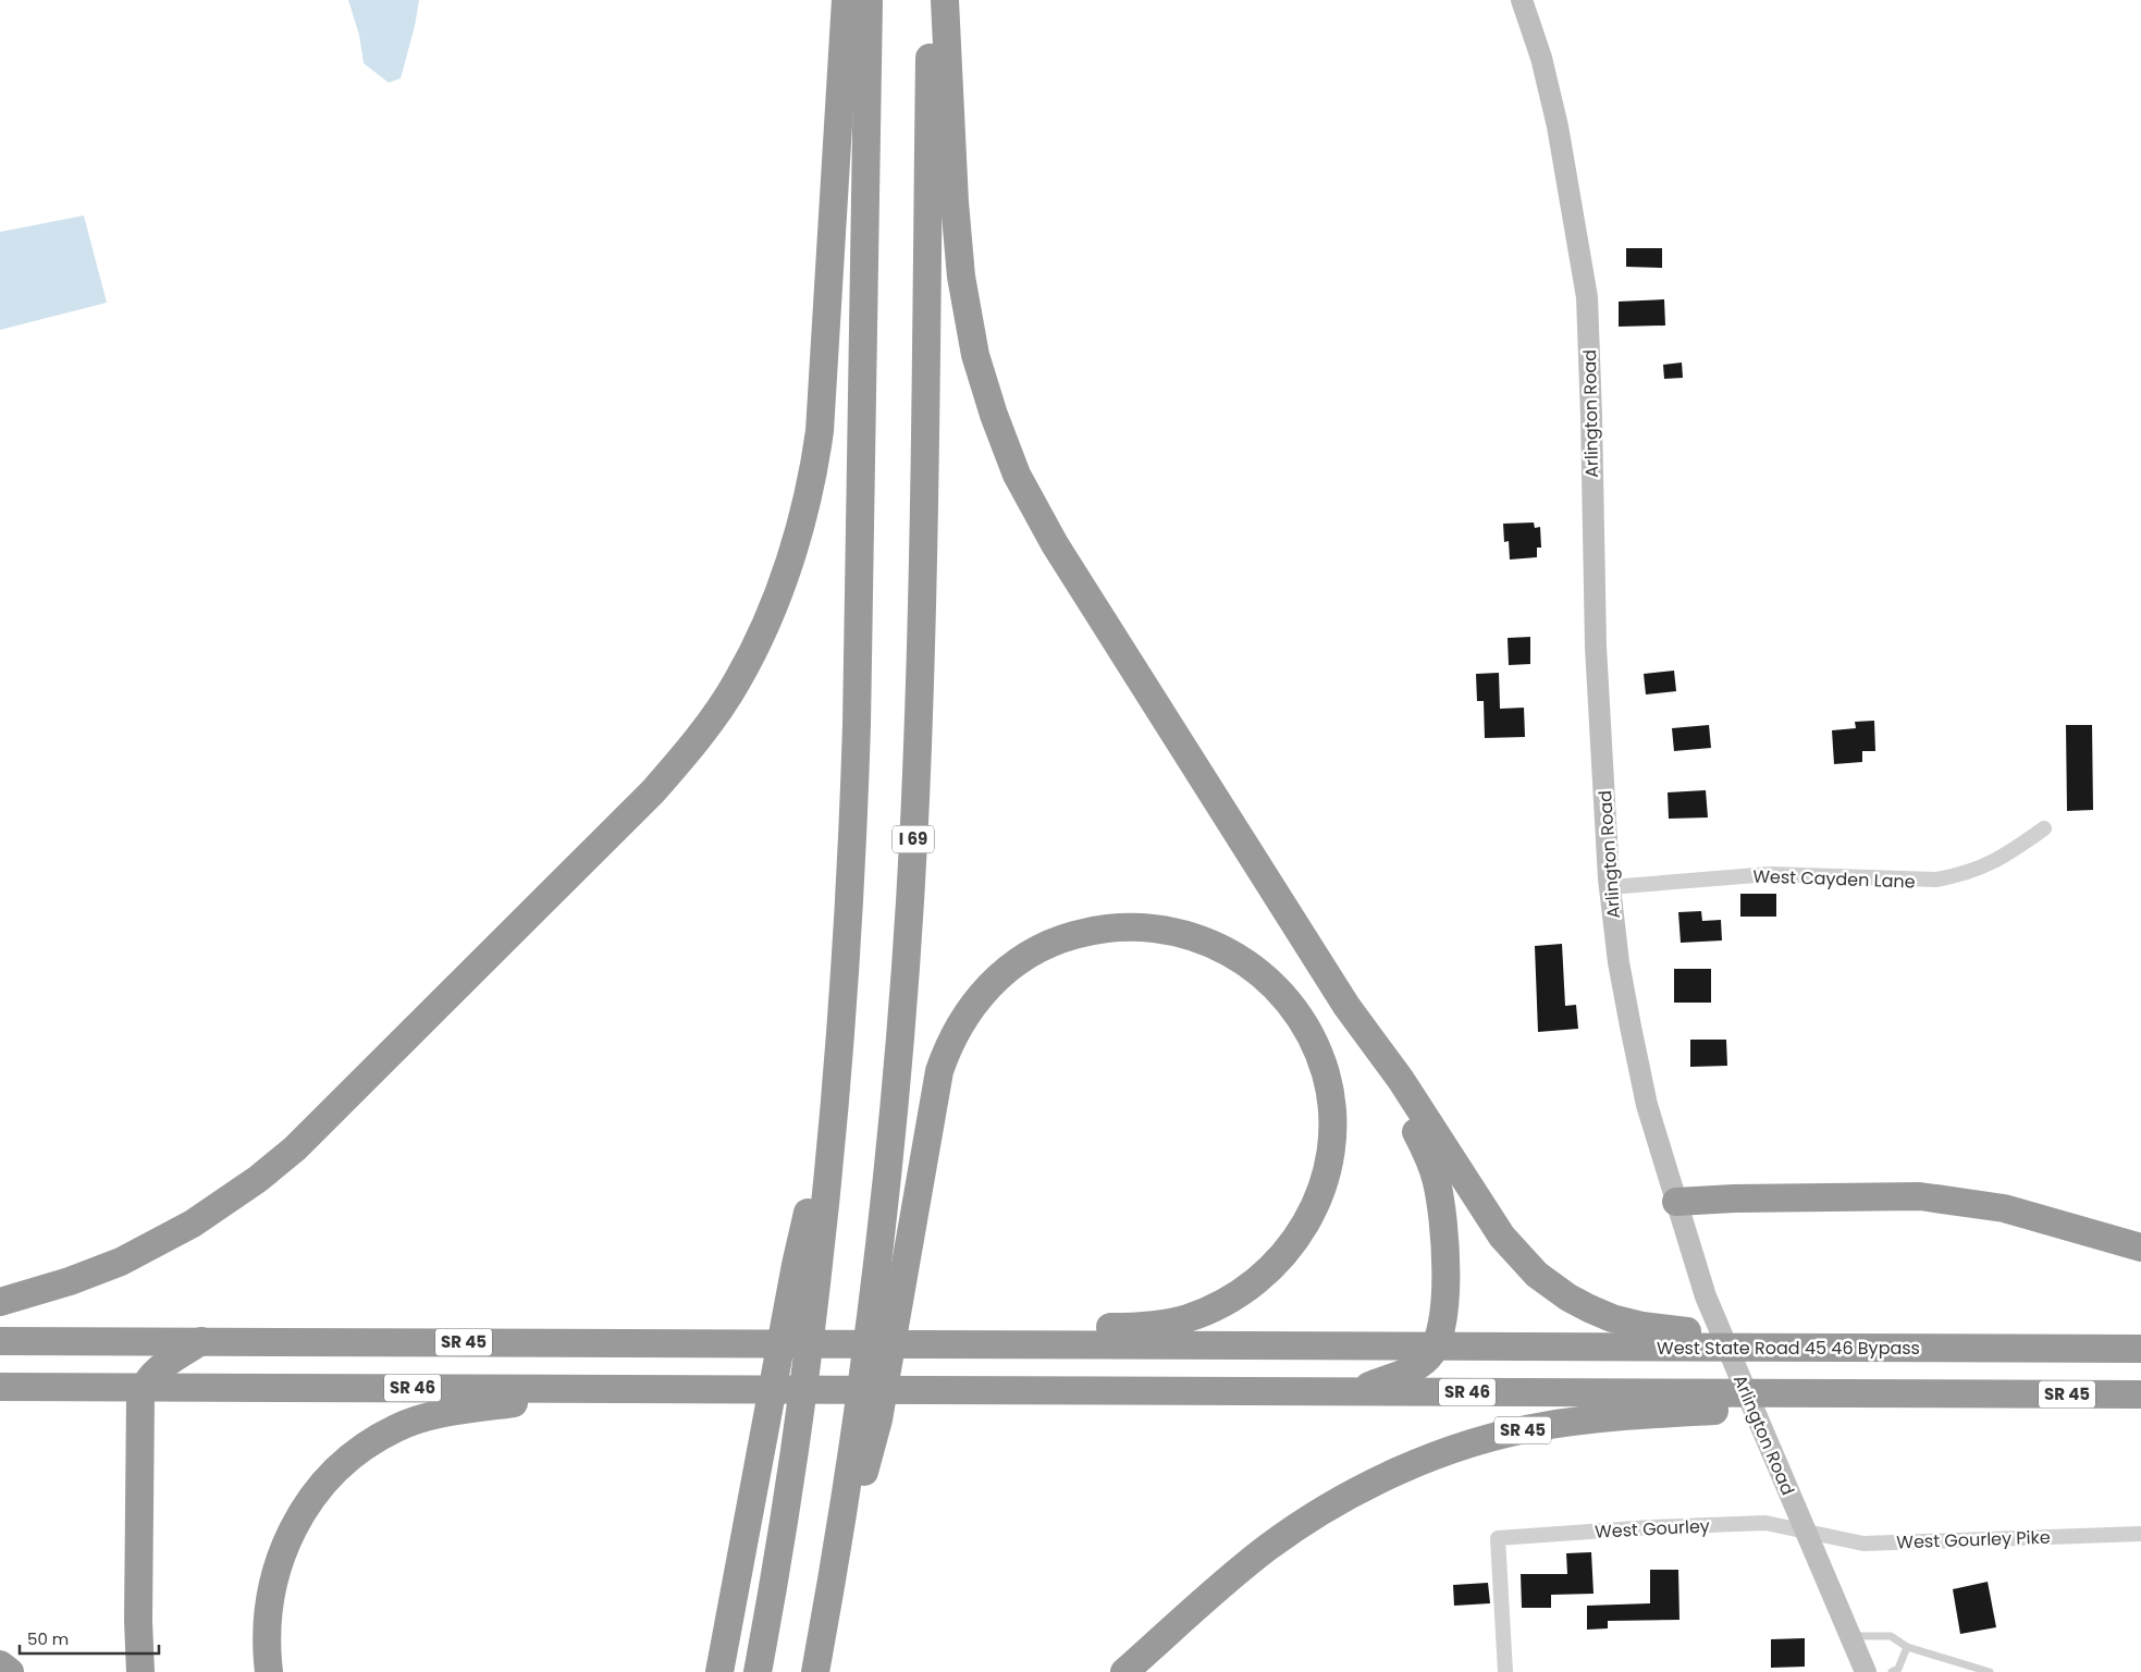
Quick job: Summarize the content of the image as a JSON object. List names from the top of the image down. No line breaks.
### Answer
{"streets":{"highway":["I 69","SR 45","West State Road 45 46 Bypass","SR 46"],"street":["Arlington Road","West Cayden Lane","West Gourley","West Gourley Pike"]},"crossings":[["Arlington Road","West Cayden Lane"],["Arlington Road","West Gourley"],["Arlington Road","West Gourley Pike"],["SR 45","West State Road 45 46 Bypass"],["SR 45","SR 46"],["West Gourley","West Gourley Pike"]],"scale_bar":"50 m"}
